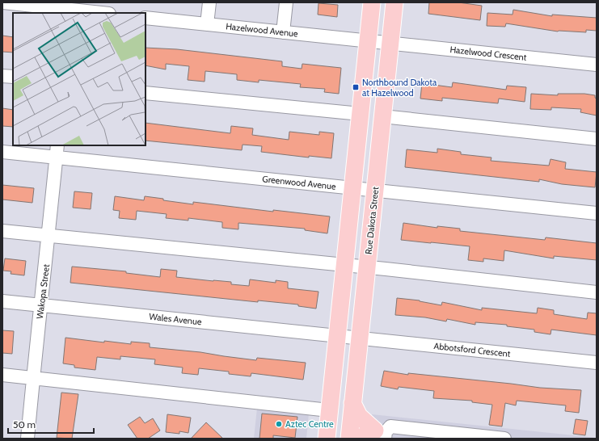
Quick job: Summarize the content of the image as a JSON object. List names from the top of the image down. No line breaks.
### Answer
{"streets":{"main road":["Rue Dakota Street"],"street":["Hazelwood Avenue","Hazelwood Crescent","Greenwood Avenue","Wakopa Street","Wales Avenue","Abbotsford Crescent"]},"crossings":[["Hazelwood Avenue","Hazelwood Crescent"],["Hazelwood Avenue","Rue Dakota Street"],["Hazelwood Crescent","Rue Dakota Street"],["Greenwood Avenue","Rue Dakota Street"],["Greenwood Avenue","Wakopa Street"],["Rue Dakota Street","Wales Avenue"],["Rue Dakota Street","Abbotsford Crescent"],["Wakopa Street","Wales Avenue"],["Wales Avenue","Abbotsford Crescent"]],"places":{"transit":["Northbound Dakota at Hazelwood"],"other":["Aztec Centre"]},"scale_bar":"50 m"}
